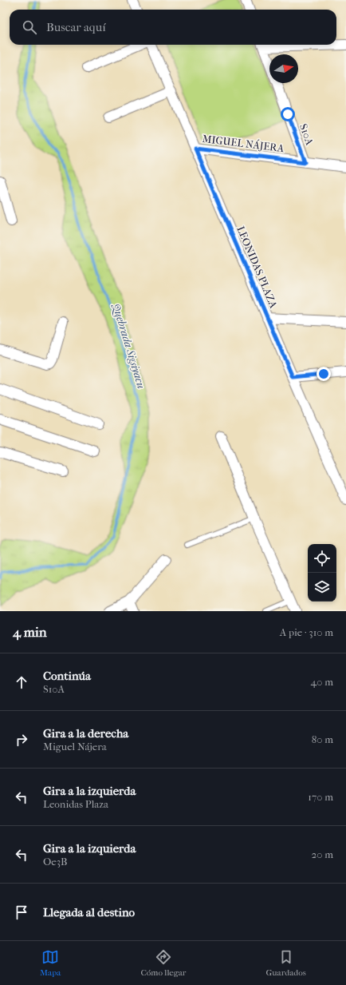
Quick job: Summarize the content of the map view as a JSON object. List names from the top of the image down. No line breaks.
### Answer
{"streets":{"street":["S10A","MIGUEL NÁJERA","LEONIDAS PLAZA"]},"crossings":[["S10A","MIGUEL NÁJERA"],["MIGUEL NÁJERA","LEONIDAS PLAZA"]],"water":["Quebrada Sigsiyacu"],"north":"right","page":{"search":"Buscar aquí","heading":["4 min","A pie · 310 m"],"list":[["Continúa","S10A","40 m"],["Gira a la derecha","Miguel Nájera","80 m"],["Gira a la izquierda","Leonidas Plaza","170 m"],["Gira a la izquierda","Oe3B","20 m"],"Llegada al destino"],"nav":["Mapa","Cómo llegar","Guardados"]}}
